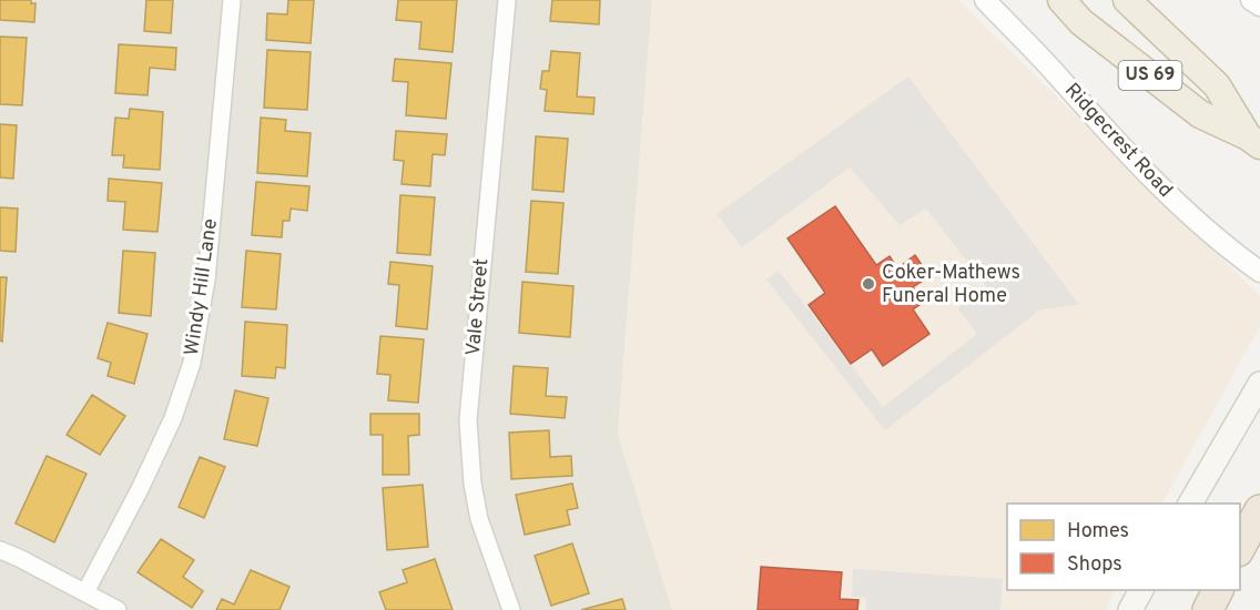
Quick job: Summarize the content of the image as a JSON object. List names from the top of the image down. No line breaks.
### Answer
{"streets":{"highway":["US 69"],"street":["Ridgecrest Road","Windy Hill Lane","Vale Street"]},"places":["Coker-Mathews Funeral Home"],"legend":["Homes","Shops"]}
